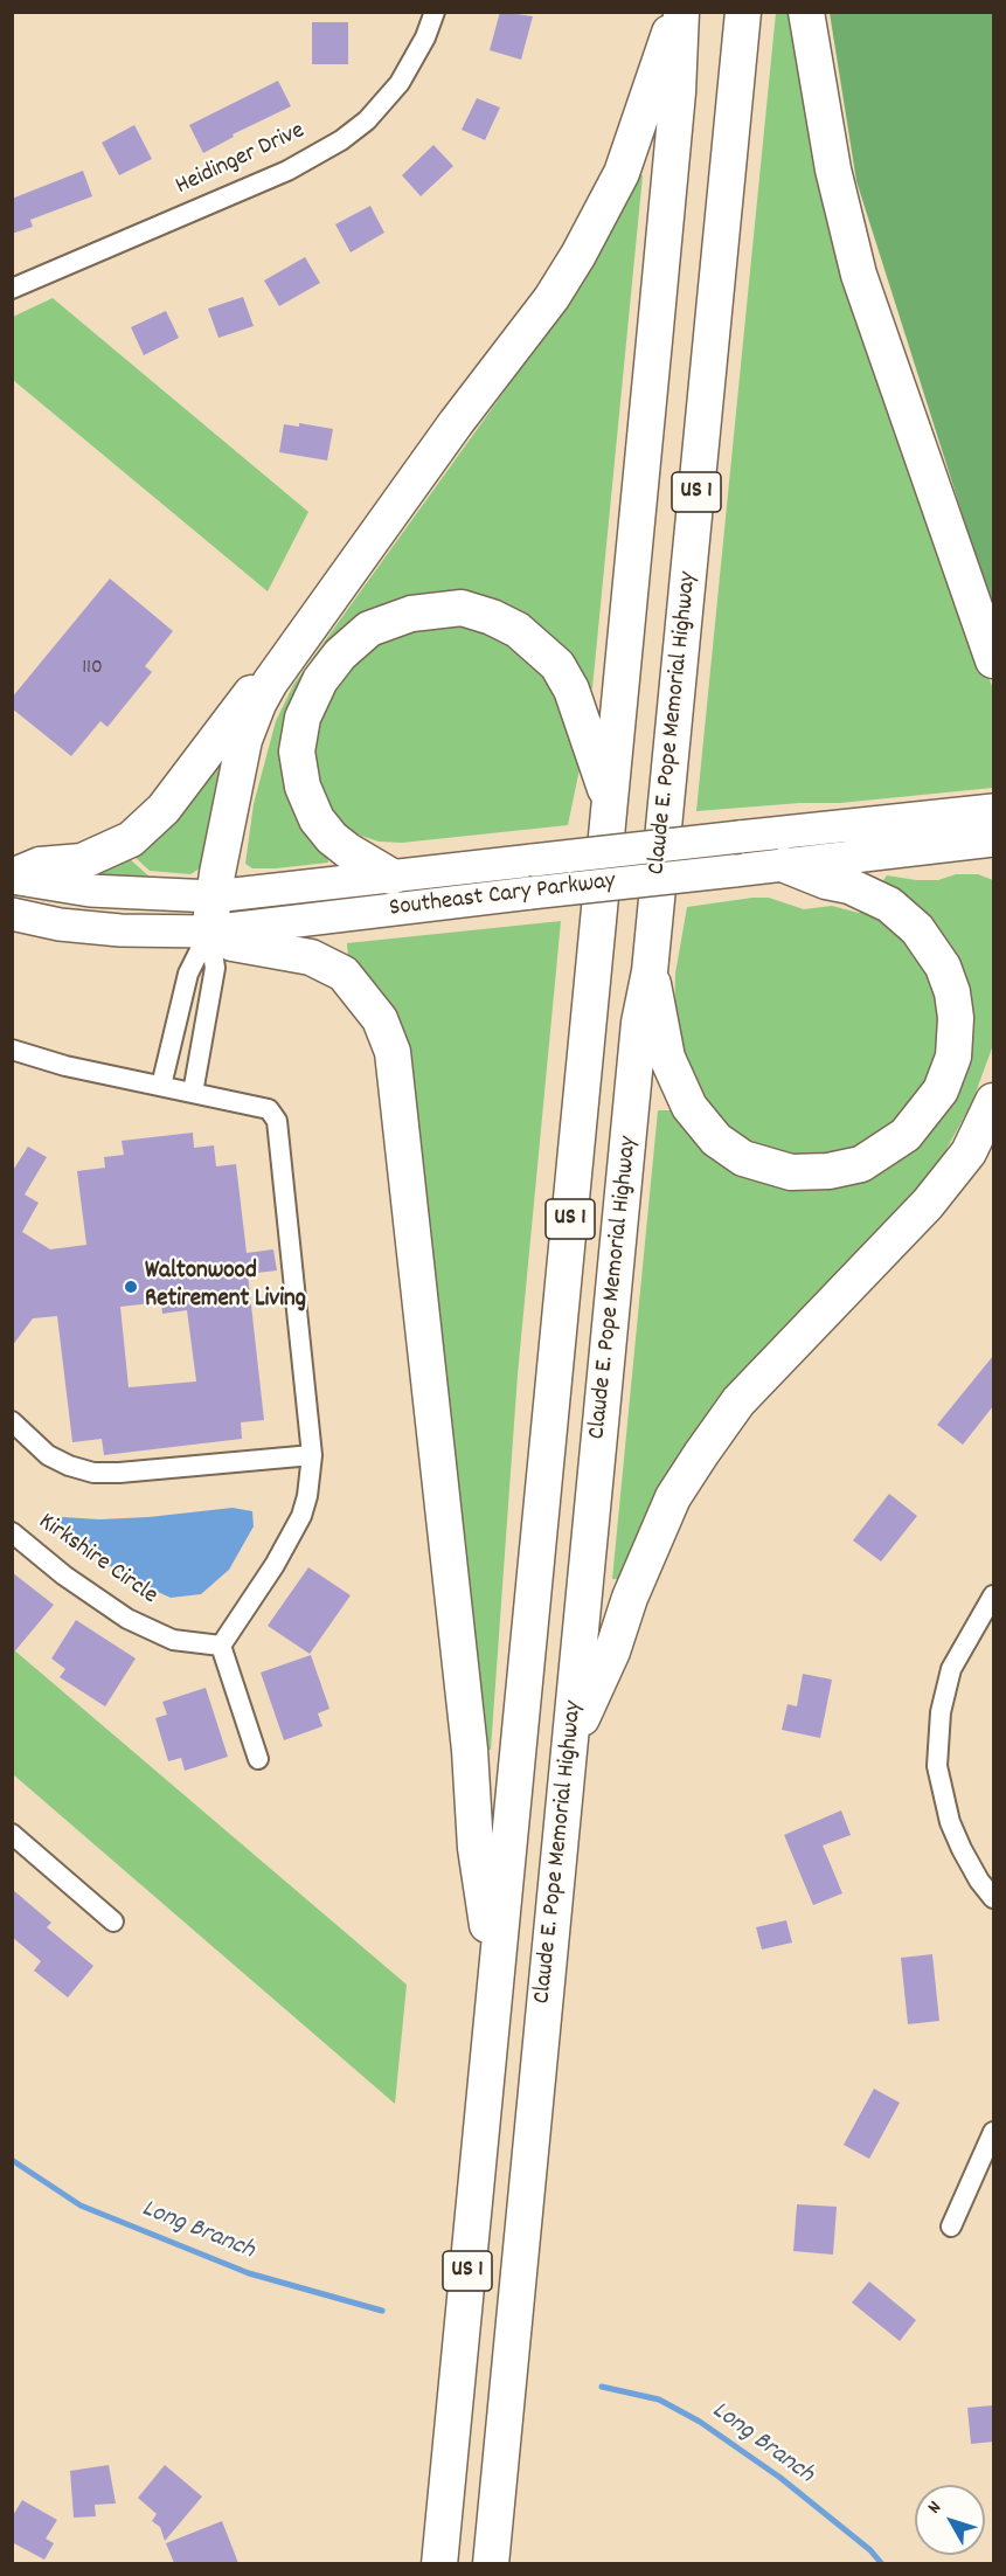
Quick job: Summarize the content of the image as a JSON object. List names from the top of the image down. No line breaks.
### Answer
{"streets":{"highway":["US 1","Claude E. Pope Memorial Highway"],"main road":["Southeast Cary Parkway"],"street":["Heidinger Drive","Kirkshire Circle"]},"water":["Long Branch"],"places":["Waltonwood Retirement Living"],"house_numbers":["110"],"north":"top left"}
